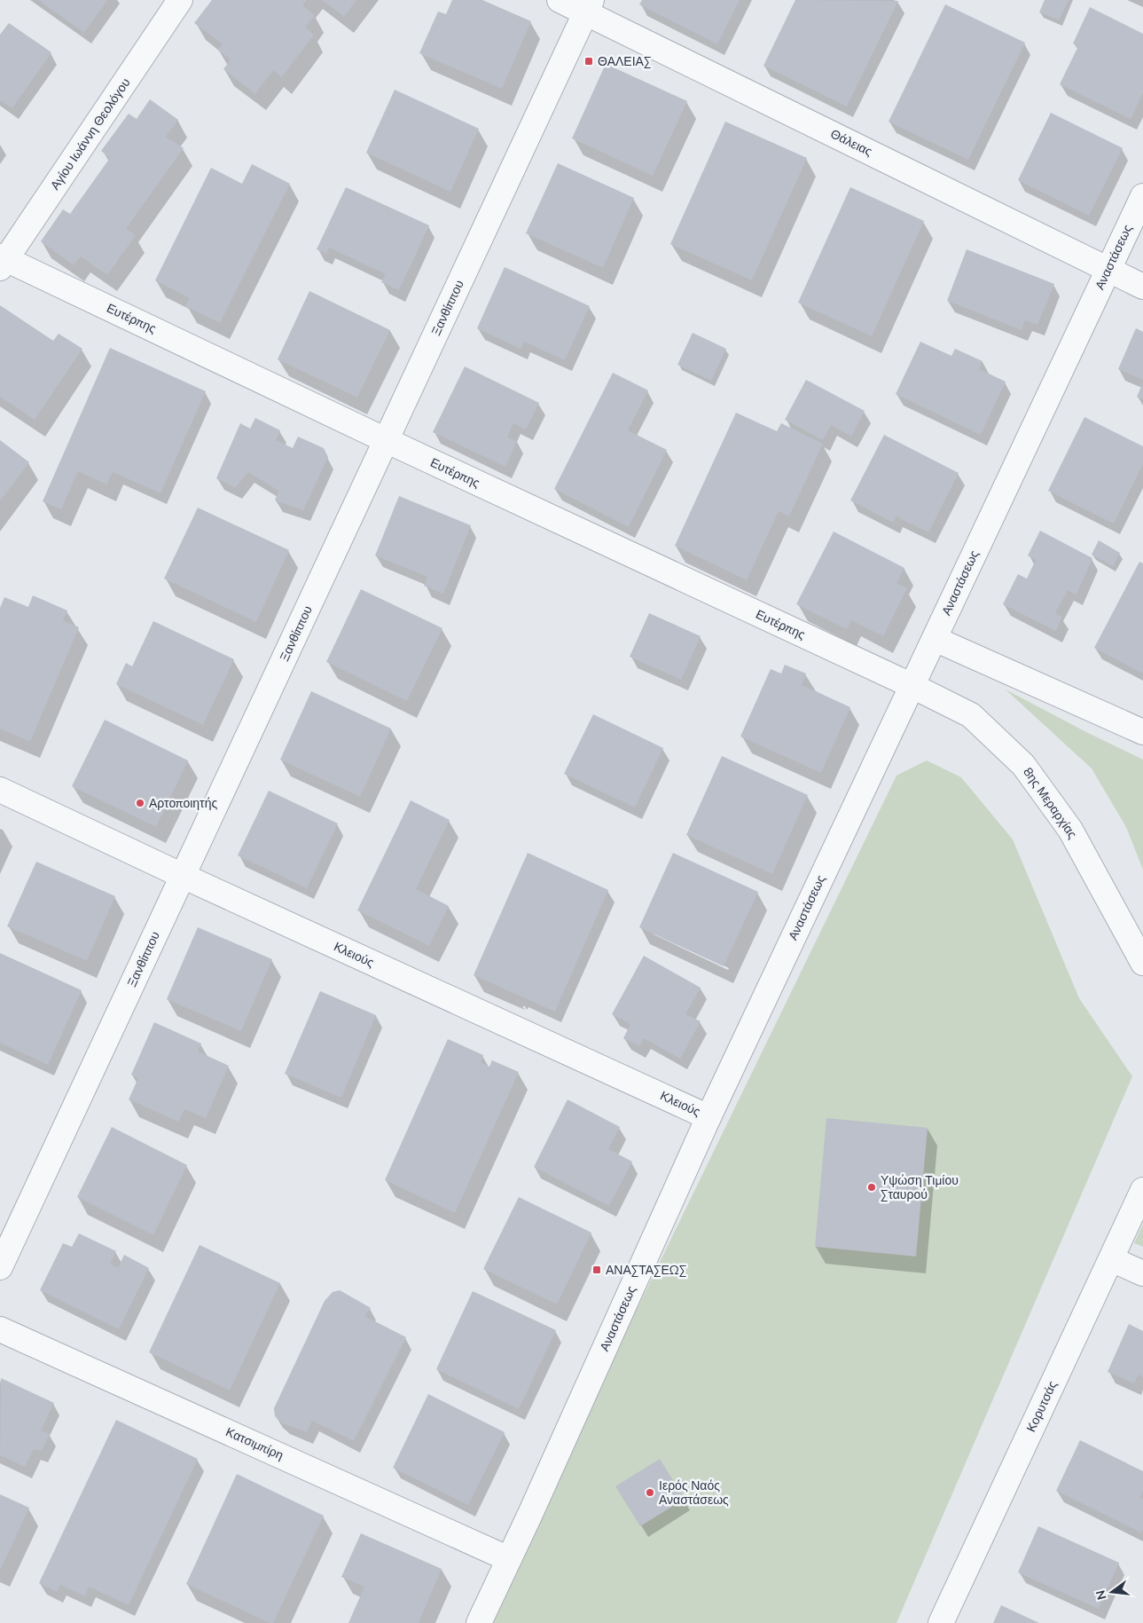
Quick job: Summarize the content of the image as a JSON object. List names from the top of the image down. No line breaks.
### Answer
{"streets":{"street":["Αγίου Ιωάννη Θεολόγου","Θάλειας","Αναστάσεως","Ξανθίππου","Ευτέρπης","8ης Μεραρχίας","Κλειούς","Κορυτσάς","Κατσιμπίρη"]},"crossings":[["Αγίου Ιωάννη Θεολόγου","Ευτέρπης"],["Θάλειας","Αναστάσεως"],["Θάλειας","Ξανθίππου"],["Αναστάσεως","Ευτέρπης"],["Αναστάσεως","8ης Μεραρχίας"],["Αναστάσεως","Κλειούς"],["Αναστάσεως","Κατσιμπίρη"],["Ξανθίππου","Ευτέρπης"],["Ξανθίππου","Κλειούς"],["Ευτέρπης","8ης Μεραρχίας"]],"places":{"transit":["ΘΑΛΕΙΑΣ","ΑΝΑΣΤΑΣΕΩΣ"],"other":["Αρτοποιητής","Υψώση Τιμίου Σταυρού","Ιερός Ναός Αναστάσεως"]},"north":"left"}
